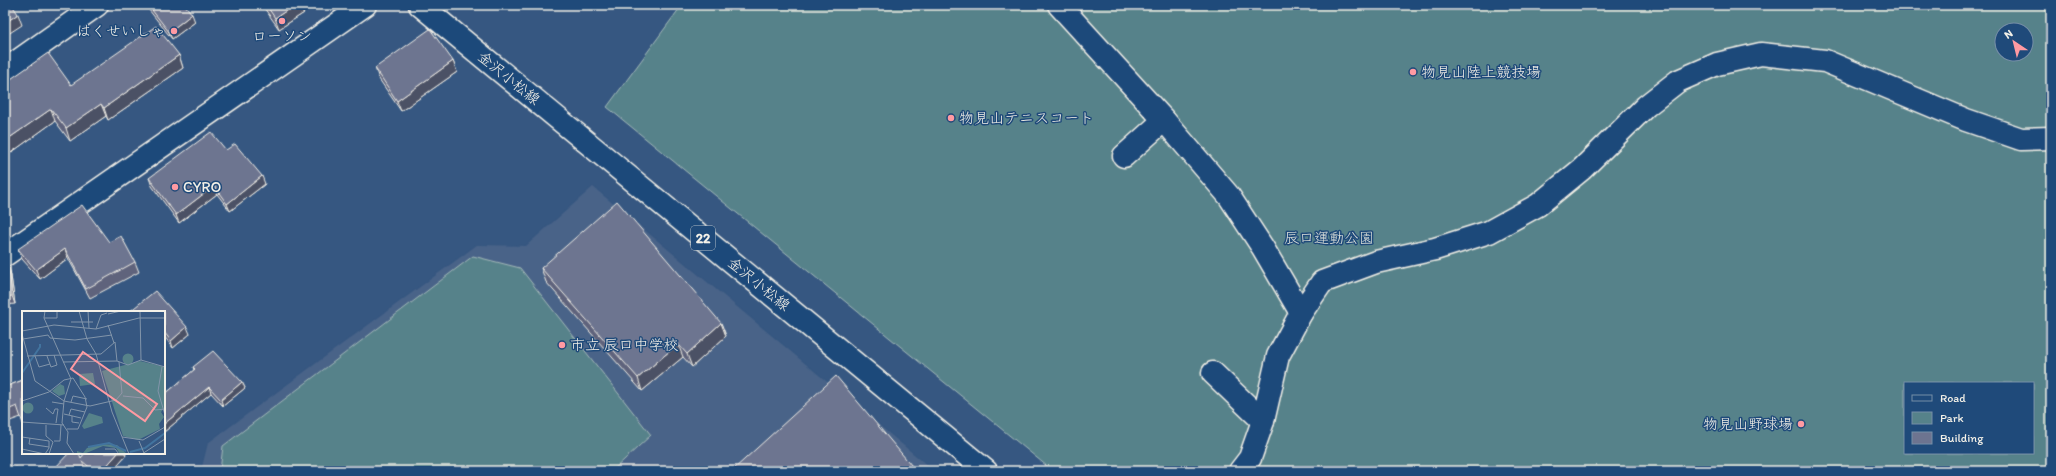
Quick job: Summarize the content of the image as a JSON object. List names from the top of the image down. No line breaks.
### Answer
{"streets":{"street":["金沢小松線","22"]},"parks":["辰口運動公園"],"places":["ローソン","はくせいしゃ","物見山陸上競技場","物見山テニスコート","CYRO","市立 辰口中学校","物見山野球場"],"legend":["Road","Park","Building"],"north":"top left"}
